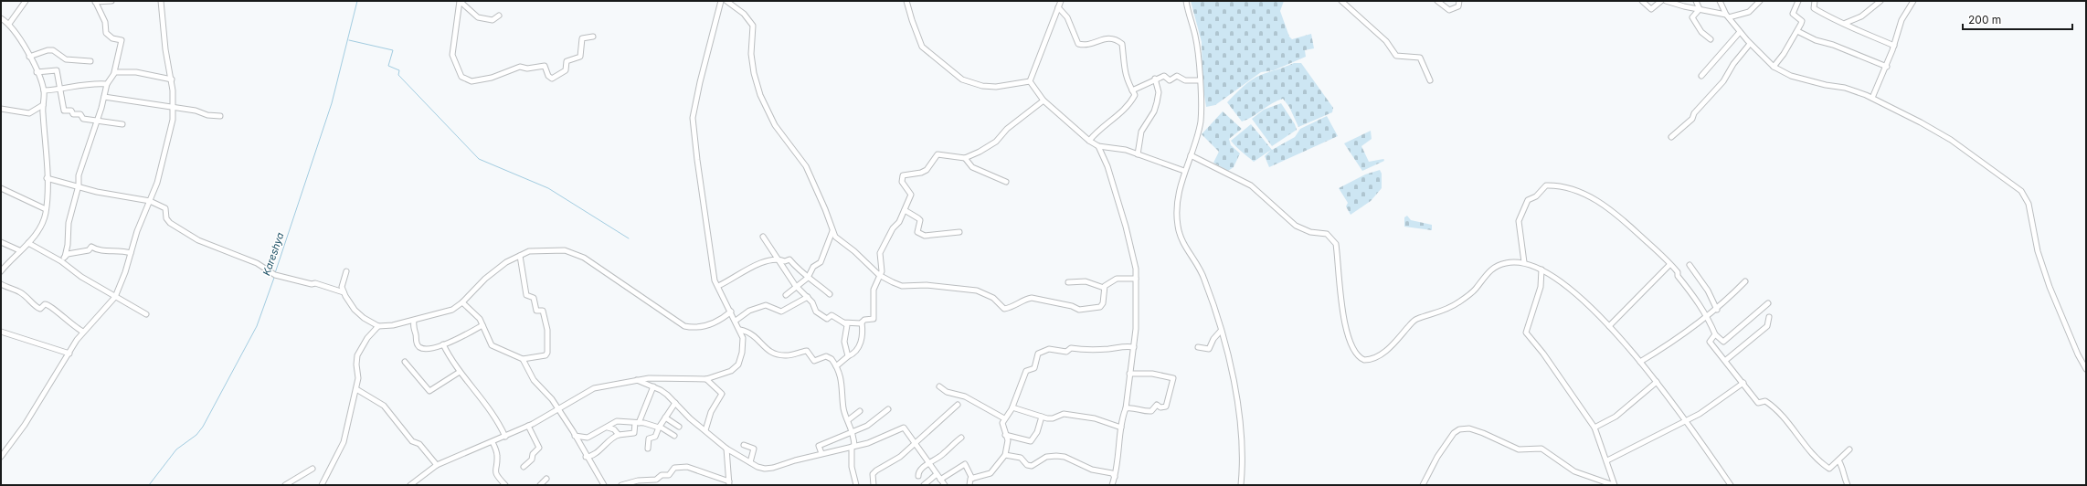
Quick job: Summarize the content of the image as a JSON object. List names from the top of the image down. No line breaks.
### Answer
{"water":["Kareshya"],"scale_bar":"200 m"}
